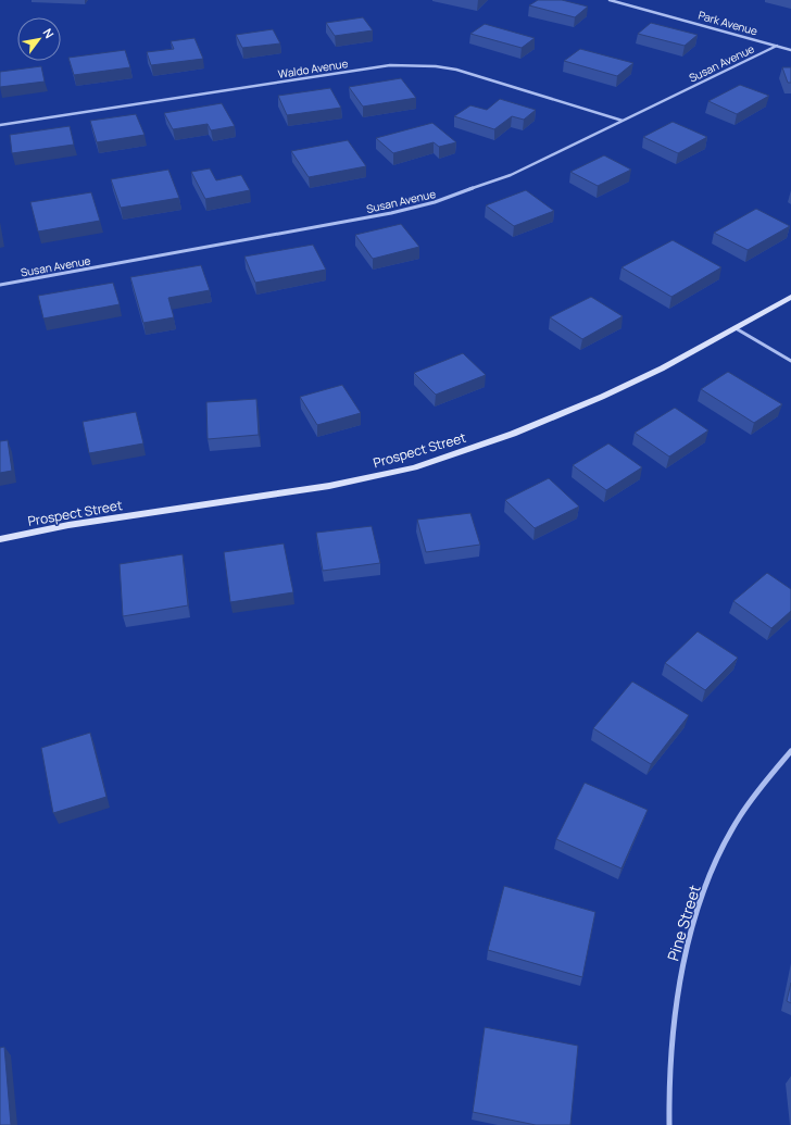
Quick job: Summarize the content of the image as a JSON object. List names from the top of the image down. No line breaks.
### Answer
{"streets":{"main road":["Prospect Street"],"street":["Park Avenue","Susan Avenue","Waldo Avenue","Pine Street"]},"crossings":[["Park Avenue","Susan Avenue"],["Susan Avenue","Waldo Avenue"]],"north":"top right"}
